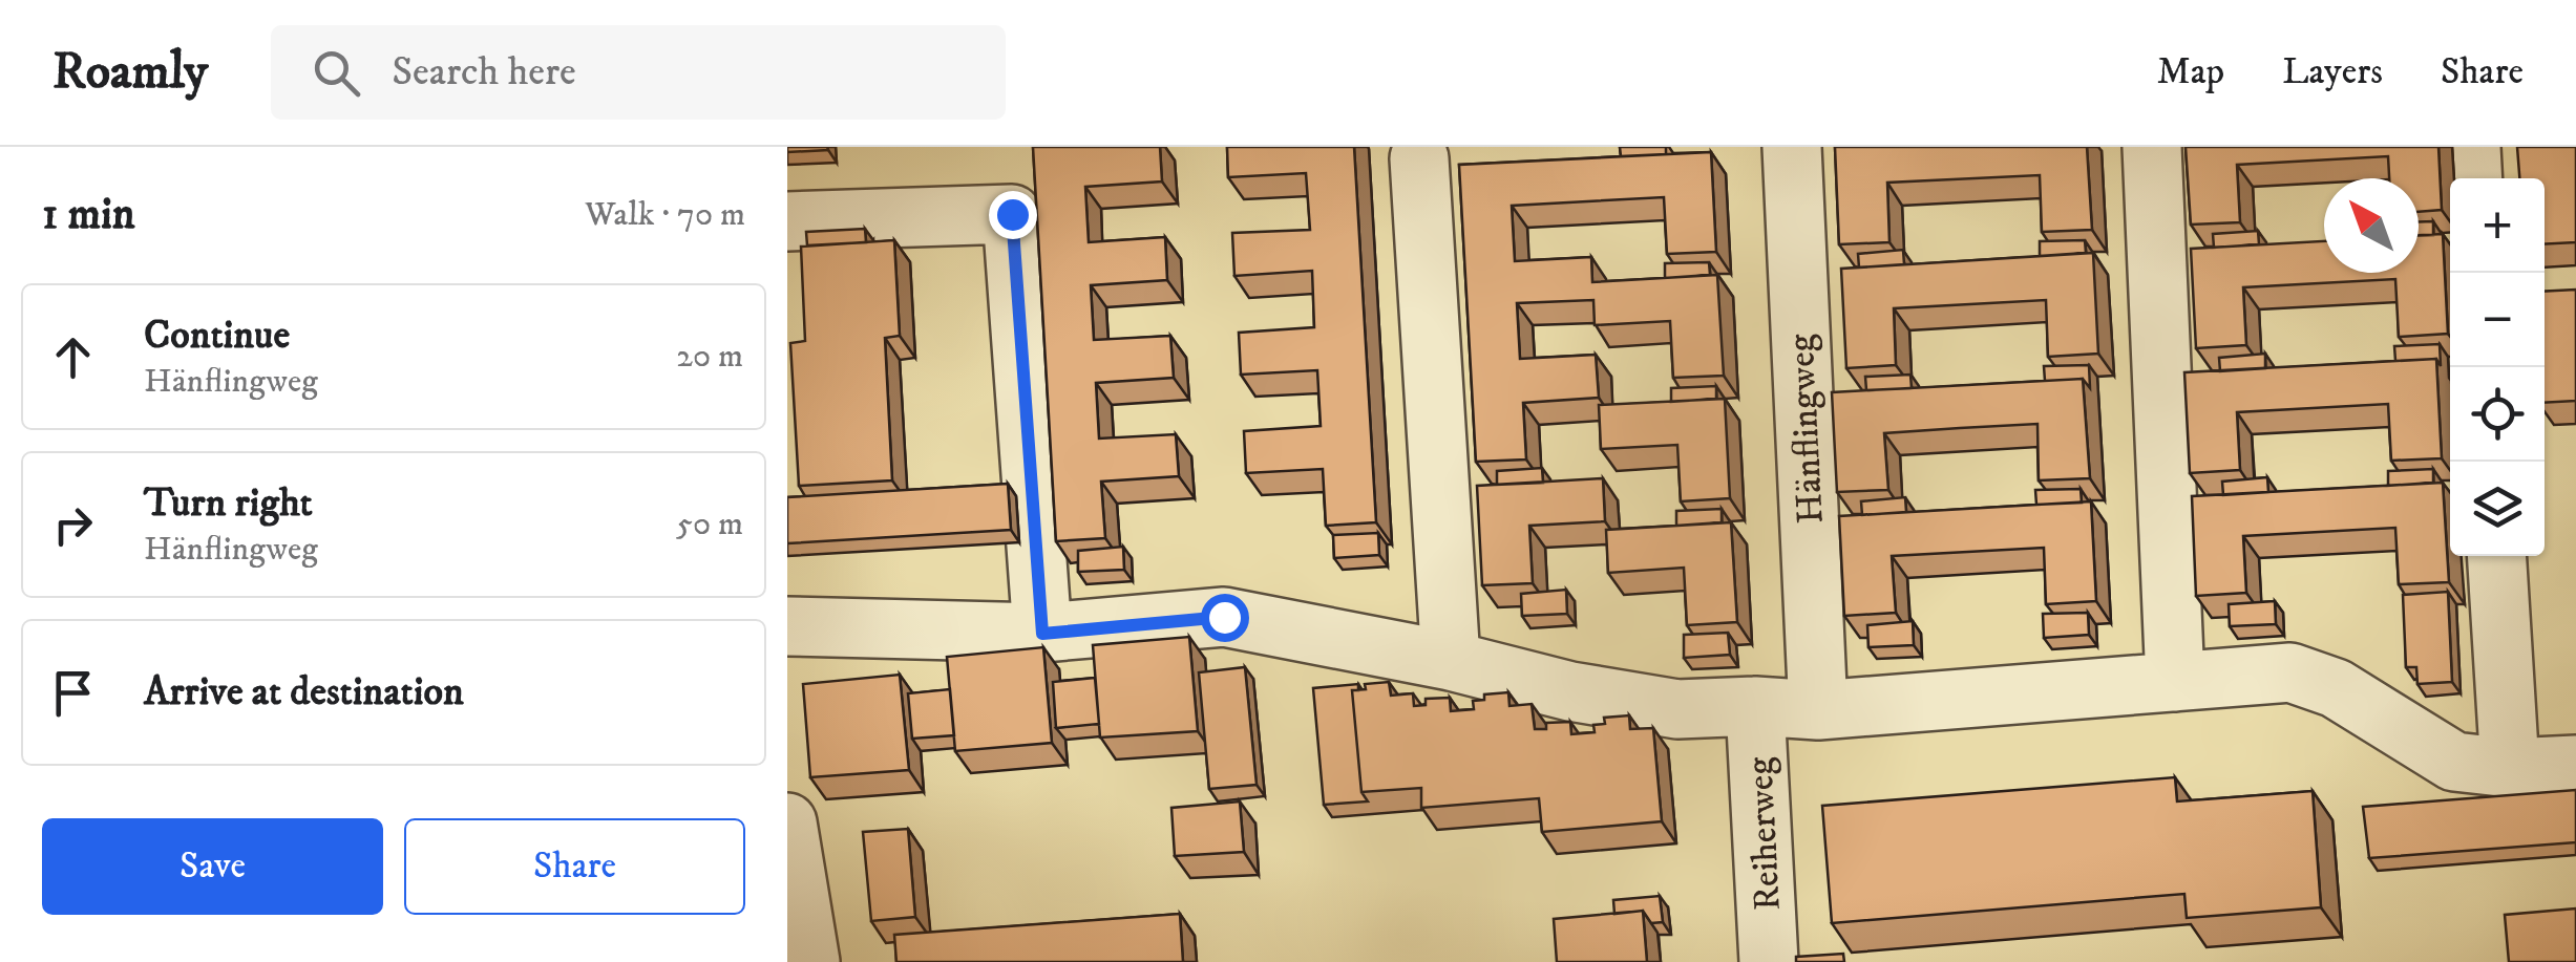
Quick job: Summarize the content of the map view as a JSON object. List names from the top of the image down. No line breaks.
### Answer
{"streets":{"street":["Hänflingweg","Reiherweg"]},"north":"top left","page":{"header":"Roamly","search":"Search here","nav":["Map","Layers","Share"],"heading":["1 min","Walk · 70 m"],"map_buttons":["+","−"],"list":[["Continue","Hänflingweg","20 m"],["Turn right","Hänflingweg","50 m"],"Arrive at destination"],"buttons":["Save","Share"]}}
